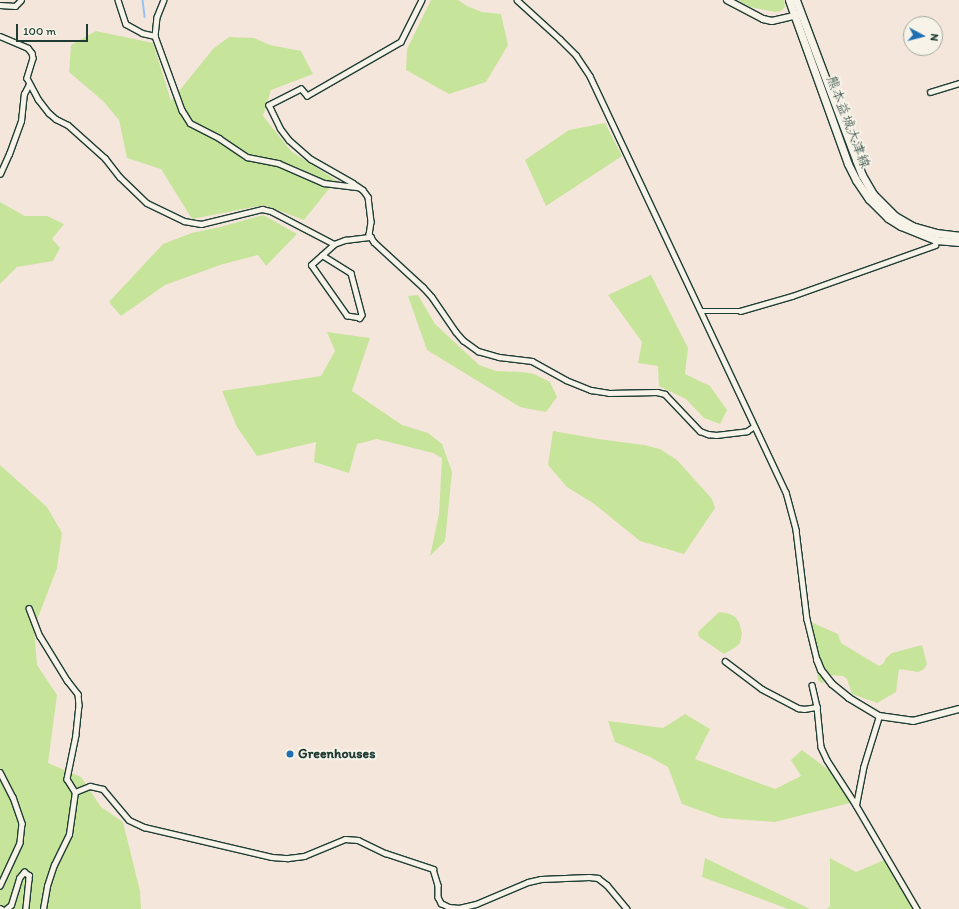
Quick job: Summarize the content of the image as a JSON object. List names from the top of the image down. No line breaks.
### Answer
{"streets":{"main road":["熊本益城大津線"]},"places":["Greenhouses"],"scale_bar":"100 m","north":"right"}
